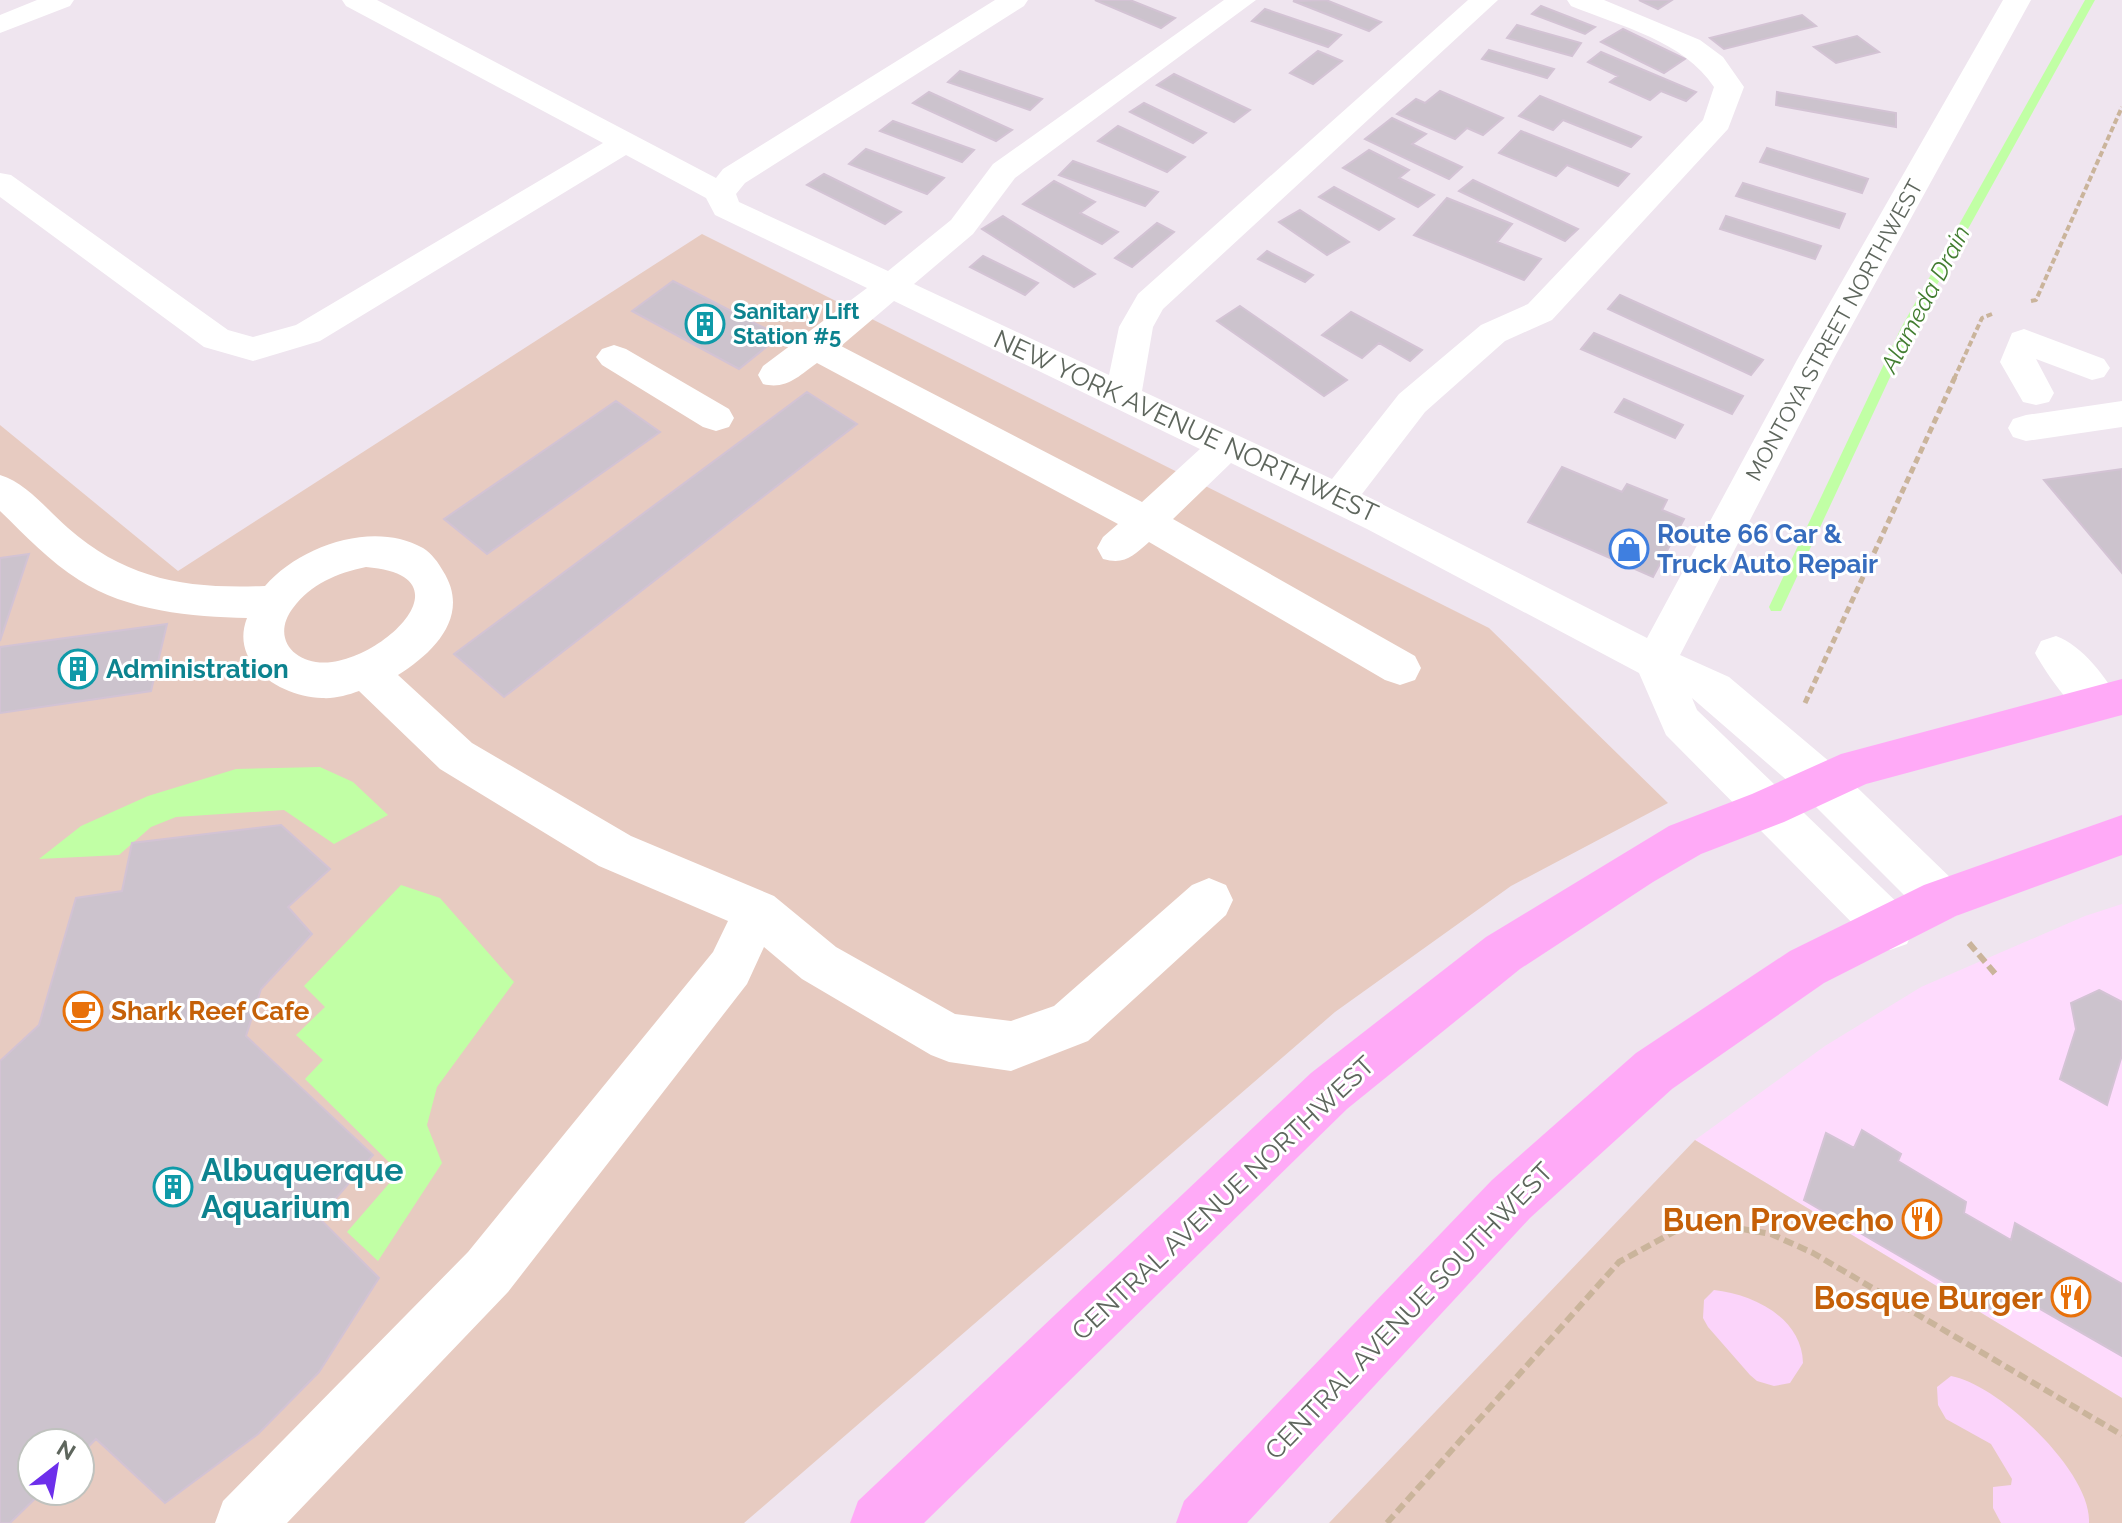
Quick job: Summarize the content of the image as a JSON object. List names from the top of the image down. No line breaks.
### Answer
{"streets":{"main road":["CENTRAL AVENUE NORTHWEST","CENTRAL AVENUE SOUTHWEST"],"street":["MONTOYA STREET NORTHWEST","NEW YORK AVENUE NORTHWEST"]},"crossings":[["MONTOYA STREET NORTHWEST","NEW YORK AVENUE NORTHWEST"],["NEW YORK AVENUE NORTHWEST","CENTRAL AVENUE NORTHWEST"],["NEW YORK AVENUE NORTHWEST","CENTRAL AVENUE SOUTHWEST"]],"water":["Alameda Drain"],"places":{"building":["Sanitary Lift Station #5","Administration","Albuquerque Aquarium"],"shop":["Route 66 Car & Truck Auto Repair"],"cafe":["Shark Reef Cafe"],"restaurant":["Buen Provecho","Bosque Burger"]},"north":"top right"}
